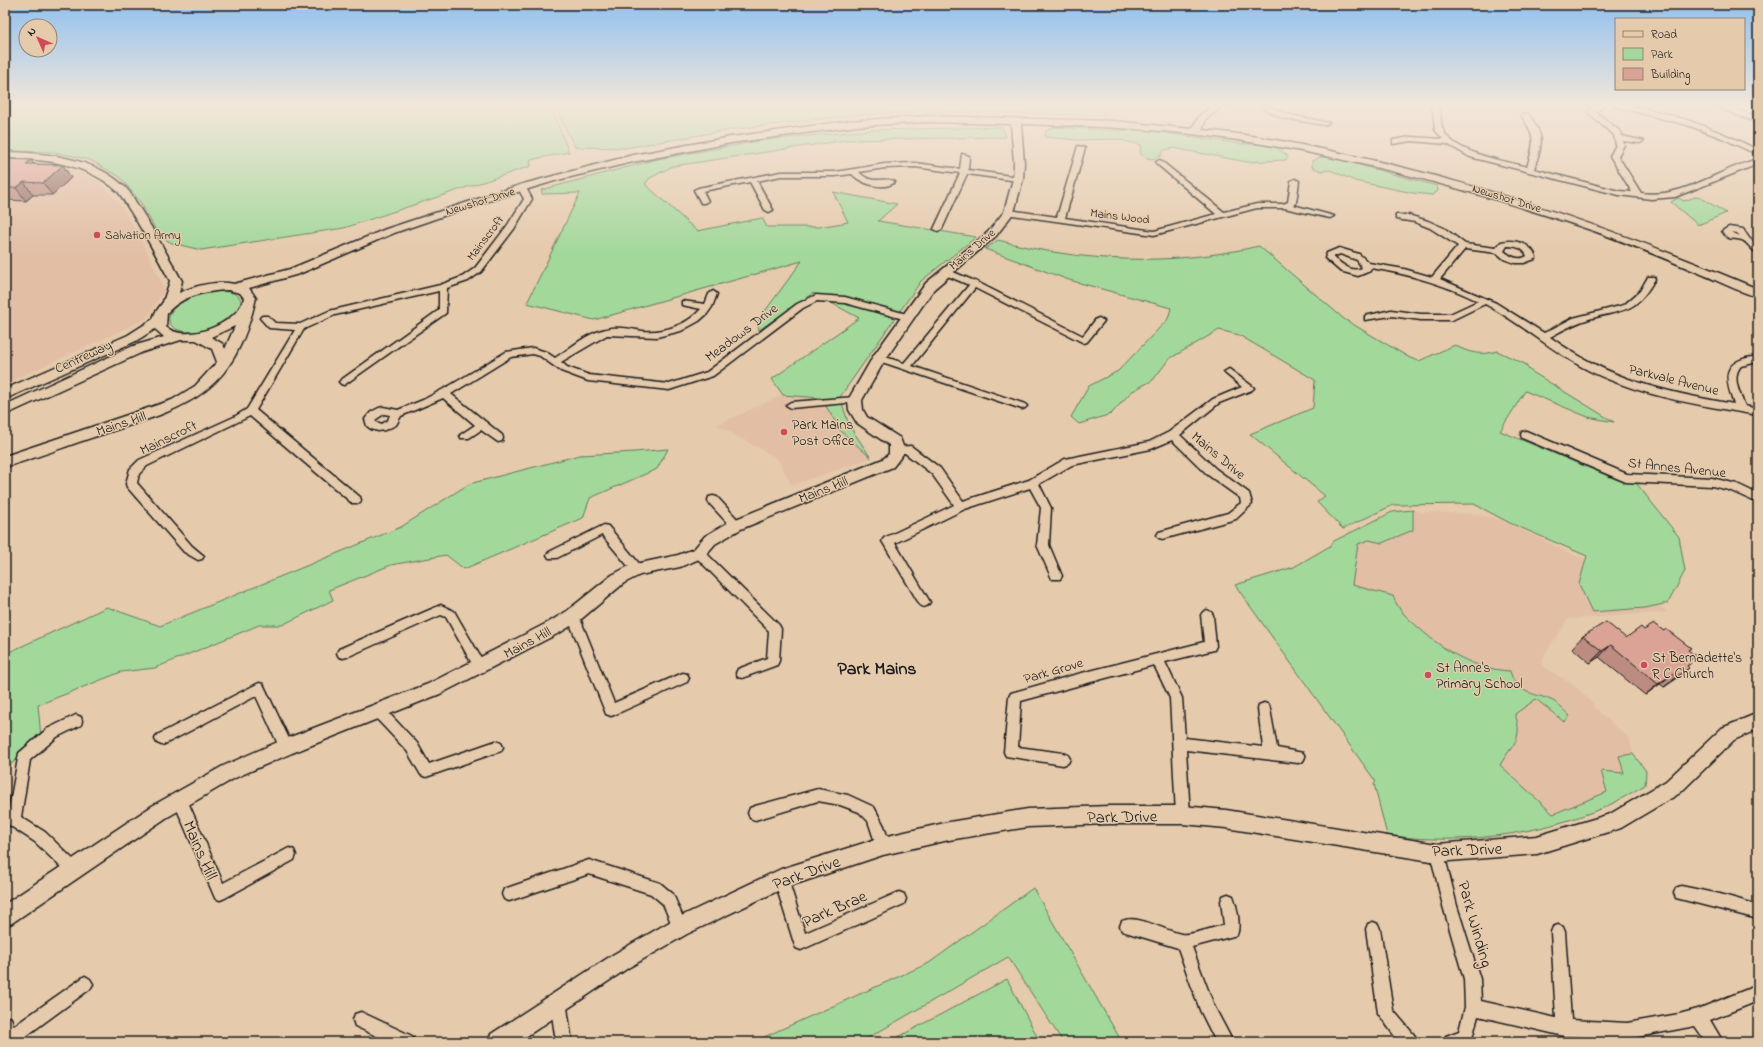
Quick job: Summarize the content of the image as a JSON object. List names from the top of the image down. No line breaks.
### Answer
{"streets":{"street":["Newshot Drive","Mains Wood","Mainscroft","Mains Drive","Meadows Drive","Centreway","Parkvale Avenue","Mains Hill","St Annes Avenue","Park Grove","Park Drive","Park Brae","Park Winding"]},"crossings":[["Newshot Drive","Mainscroft"],["Newshot Drive","Mains Hill"],["Mains Wood","Mains Drive"],["Mains Drive","Meadows Drive"],["Park Drive","Park Brae"],["Park Drive","Park Winding"]],"districts":["Park Mains"],"places":["Salvation Army","Park Mains Post Office","St Bernadette's R C Church","St Anne's Primary School"],"legend":["Road","Park","Building"],"north":"top left"}
